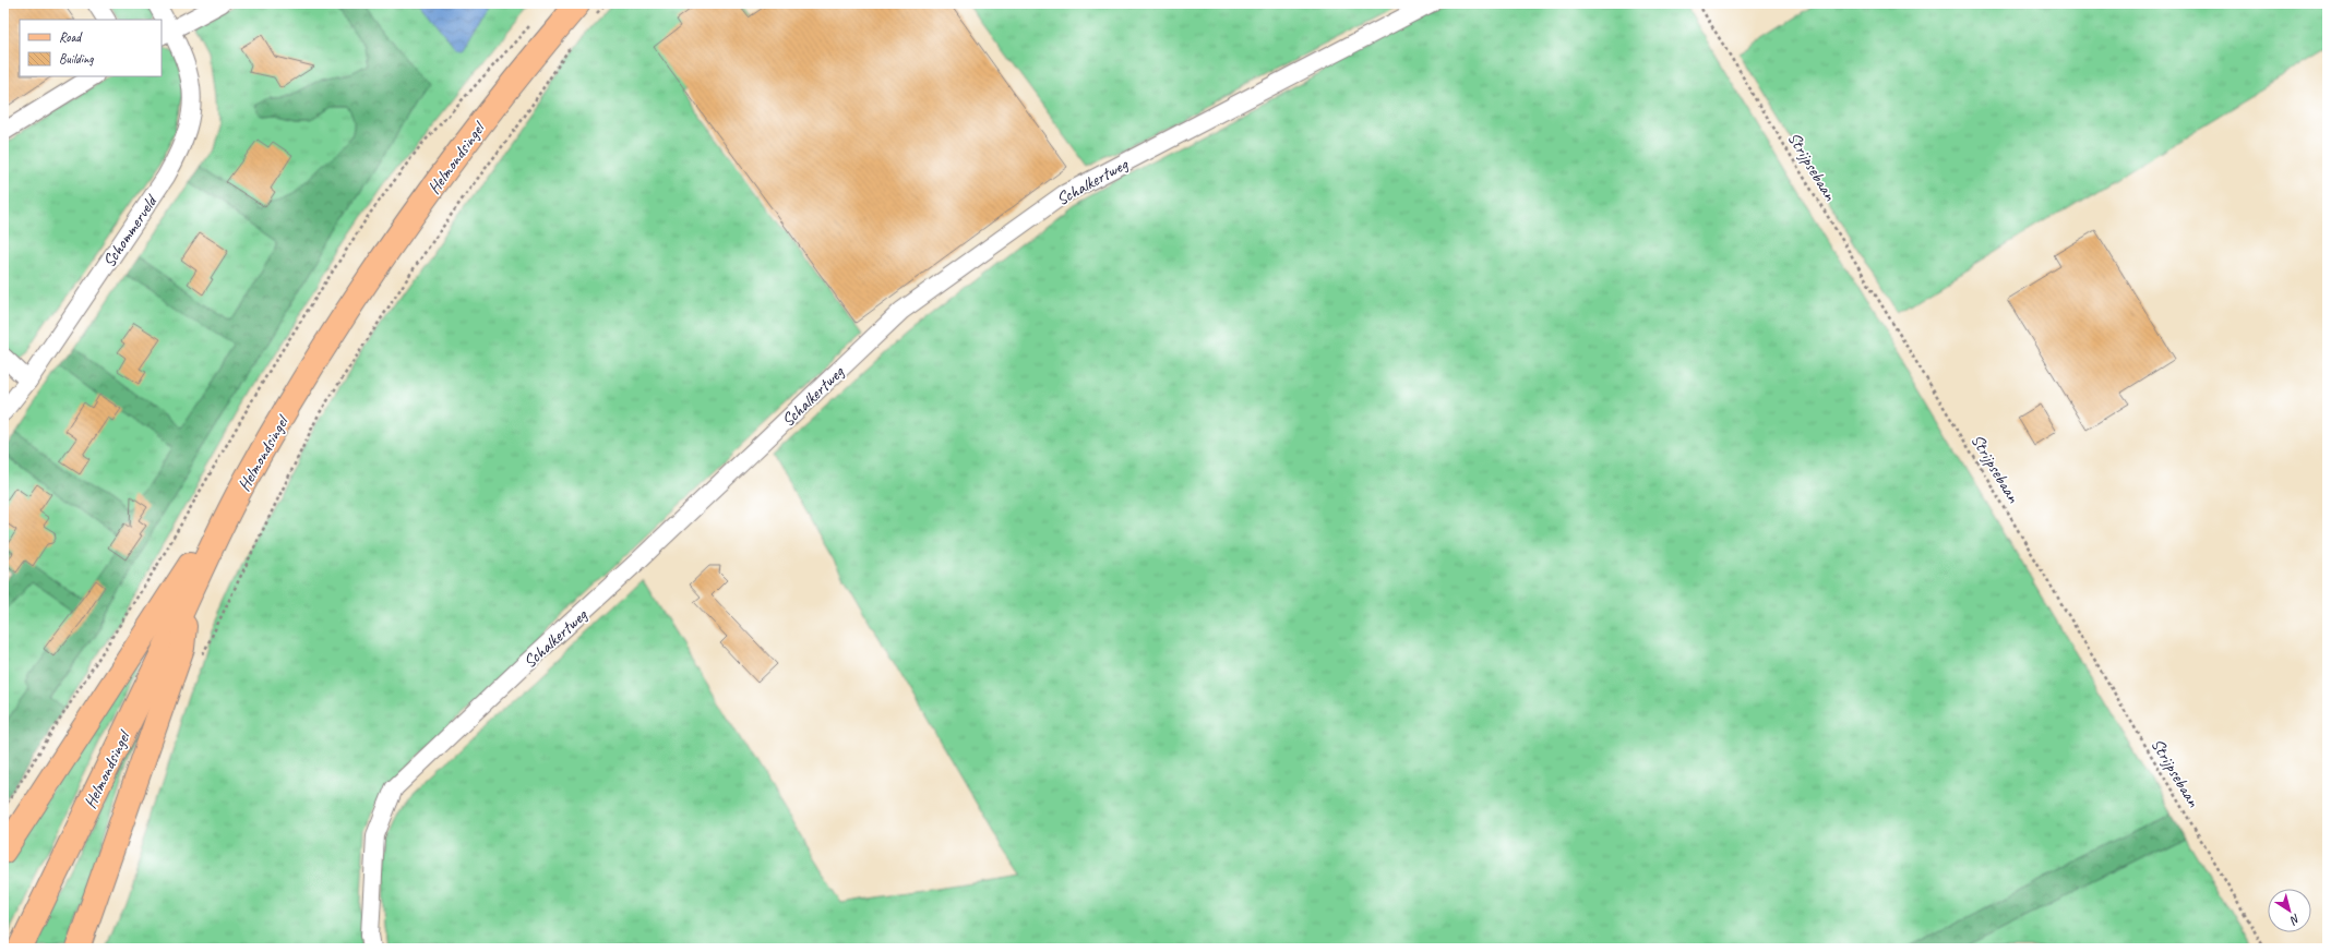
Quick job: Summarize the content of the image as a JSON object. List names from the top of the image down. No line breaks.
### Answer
{"streets":{"main road":["Helmondsingel"],"street":["Schalkertweg","Schommerveld"],"path":["Strijpsebaan"]},"legend":["Road","Building"],"north":"bottom right"}
